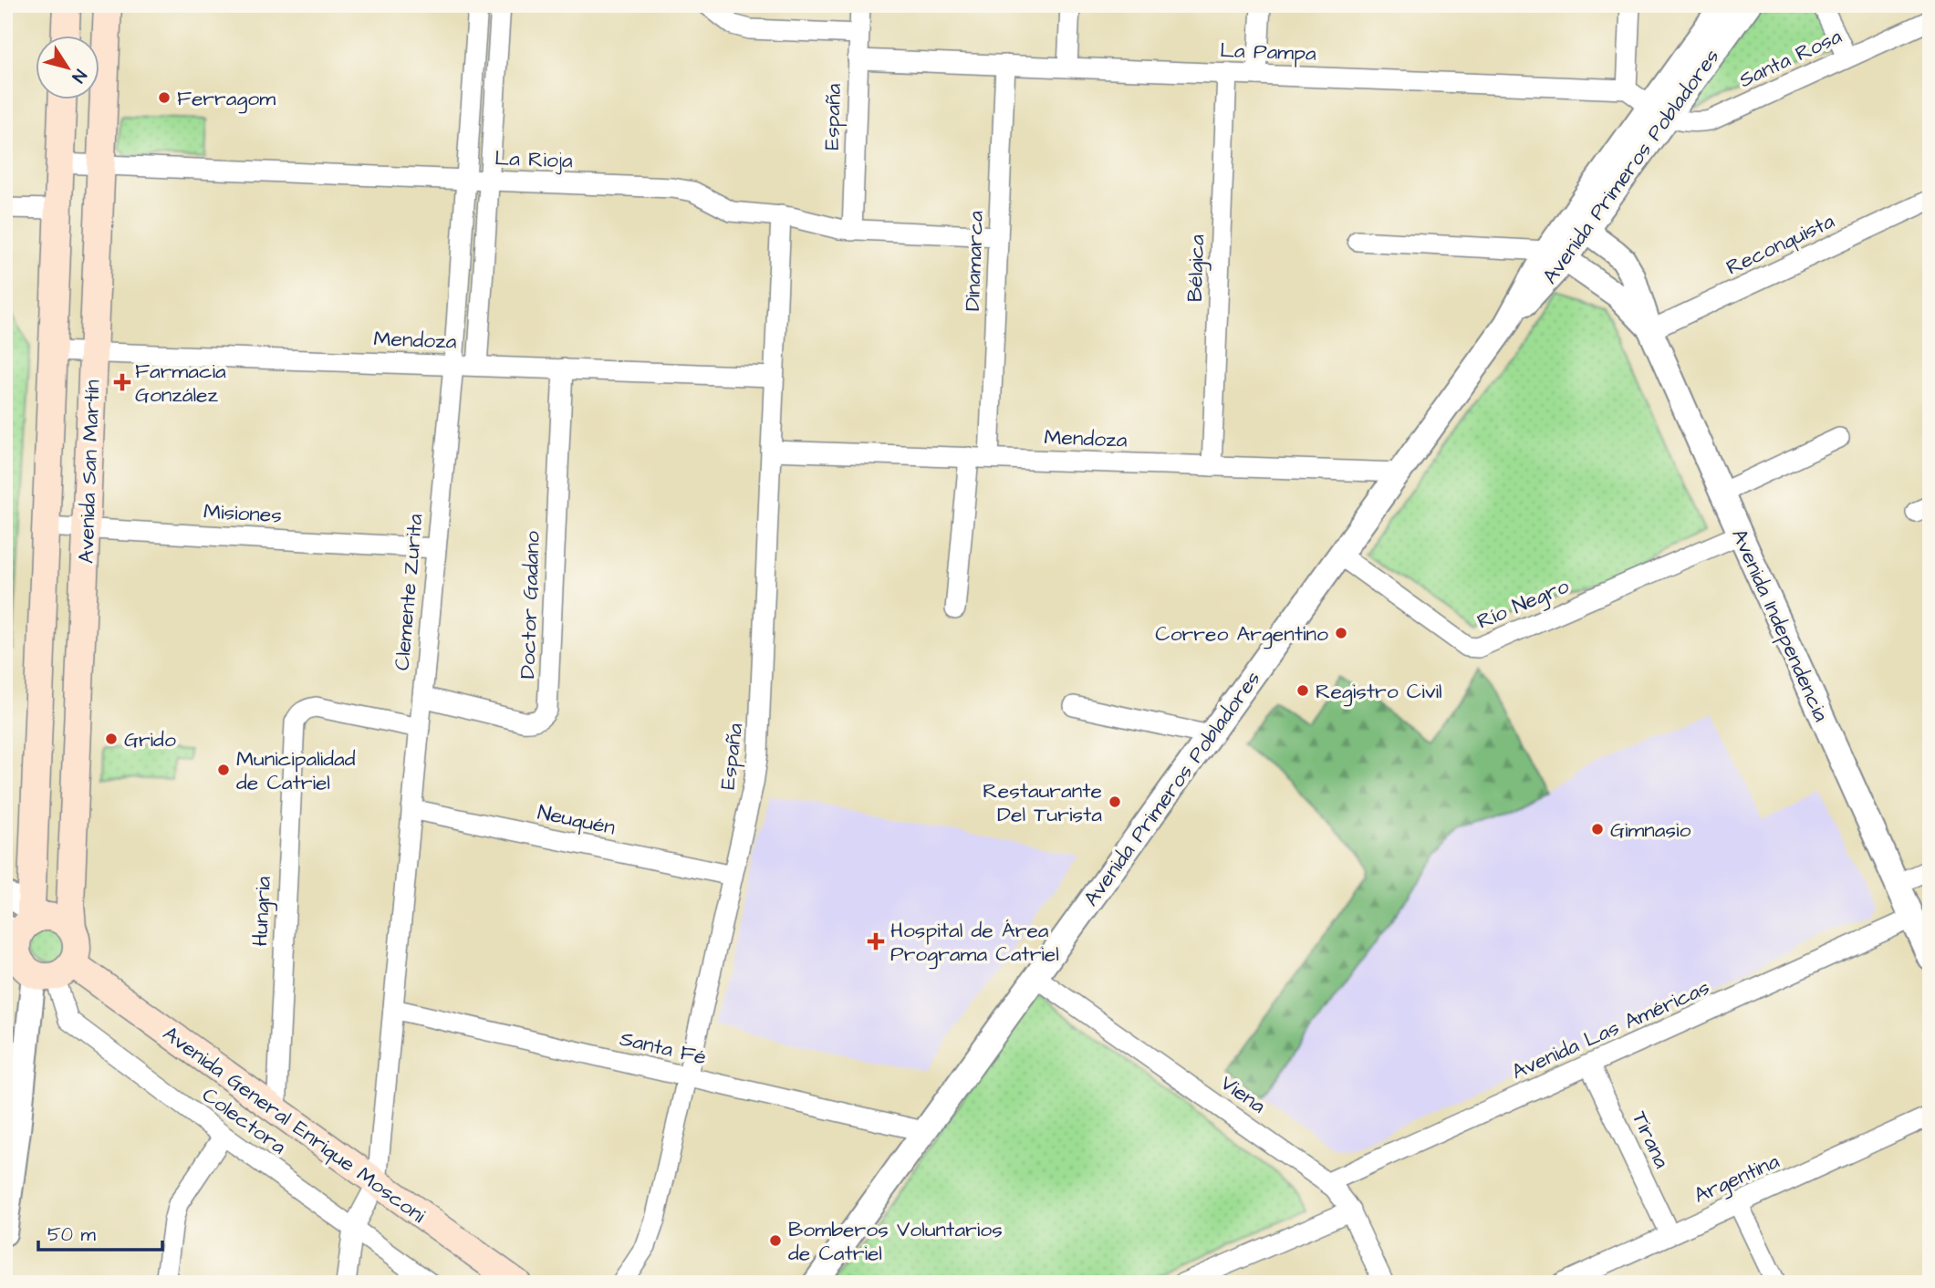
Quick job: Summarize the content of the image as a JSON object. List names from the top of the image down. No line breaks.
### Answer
{"streets":{"main road":["Avenida San Martín","Avenida General Enrique Mosconi"],"street":["La Pampa","Santa Rosa","España","La Rioja","Avenida Primeros Pobladores","Reconquista","Dinamarca","Bélgica","Mendoza","Misiones","Clemente Zurita","Río Negro","Doctor Gadano","Avenida Independencia","Neuquén","Hungria","Avenida Las Américas","Santa Fé","Viena","Colectora","Tirana","Argentina"]},"crossings":[["La Pampa","España"],["La Pampa","Dinamarca"],["La Pampa","Bélgica"],["Santa Rosa","Avenida Primeros Pobladores"],["España","La Rioja"],["España","Mendoza"],["España","Neuquén"],["España","Santa Fé"],["La Rioja","Dinamarca"],["La Rioja","Avenida San Martín"],["La Rioja","Clemente Zurita"],["Avenida Primeros Pobladores","Mendoza"],["Avenida Primeros Pobladores","Río Negro"],["Avenida Primeros Pobladores","Avenida Independencia"],["Avenida Primeros Pobladores","Santa Fé"],["Avenida Primeros Pobladores","Viena"],["Reconquista","Avenida Independencia"],["Dinamarca","Mendoza"],["Bélgica","Mendoza"],["Mendoza","Avenida San Martín"],["Mendoza","Clemente Zurita"],["Mendoza","Doctor Gadano"],["Avenida San Martín","Misiones"],["Avenida San Martín","Colectora"],["Avenida San Martín","Avenida General Enrique Mosconi"],["Misiones","Clemente Zurita"],["Clemente Zurita","Doctor Gadano"],["Clemente Zurita","Neuquén"],["Clemente Zurita","Hungria"],["Clemente Zurita","Santa Fé"],["Clemente Zurita","Avenida General Enrique Mosconi"],["Río Negro","Avenida Independencia"],["Avenida Independencia","Avenida Las Américas"],["Hungria","Avenida General Enrique Mosconi"],["Avenida Las Américas","Viena"],["Avenida Las Américas","Tirana"],["Colectora","Avenida General Enrique Mosconi"],["Tirana","Argentina"]],"places":{"other":["Ferragom","Correo Argentino","Registro Civil","Grido","Municipalidad de Catriel","Restaurante Del Turista","Gimnasio","Bomberos Voluntarios de Catriel"],"health":["Farmacia González","Hospital de Área Programa Catriel"]},"scale_bar":"50 m","north":"bottom right"}
